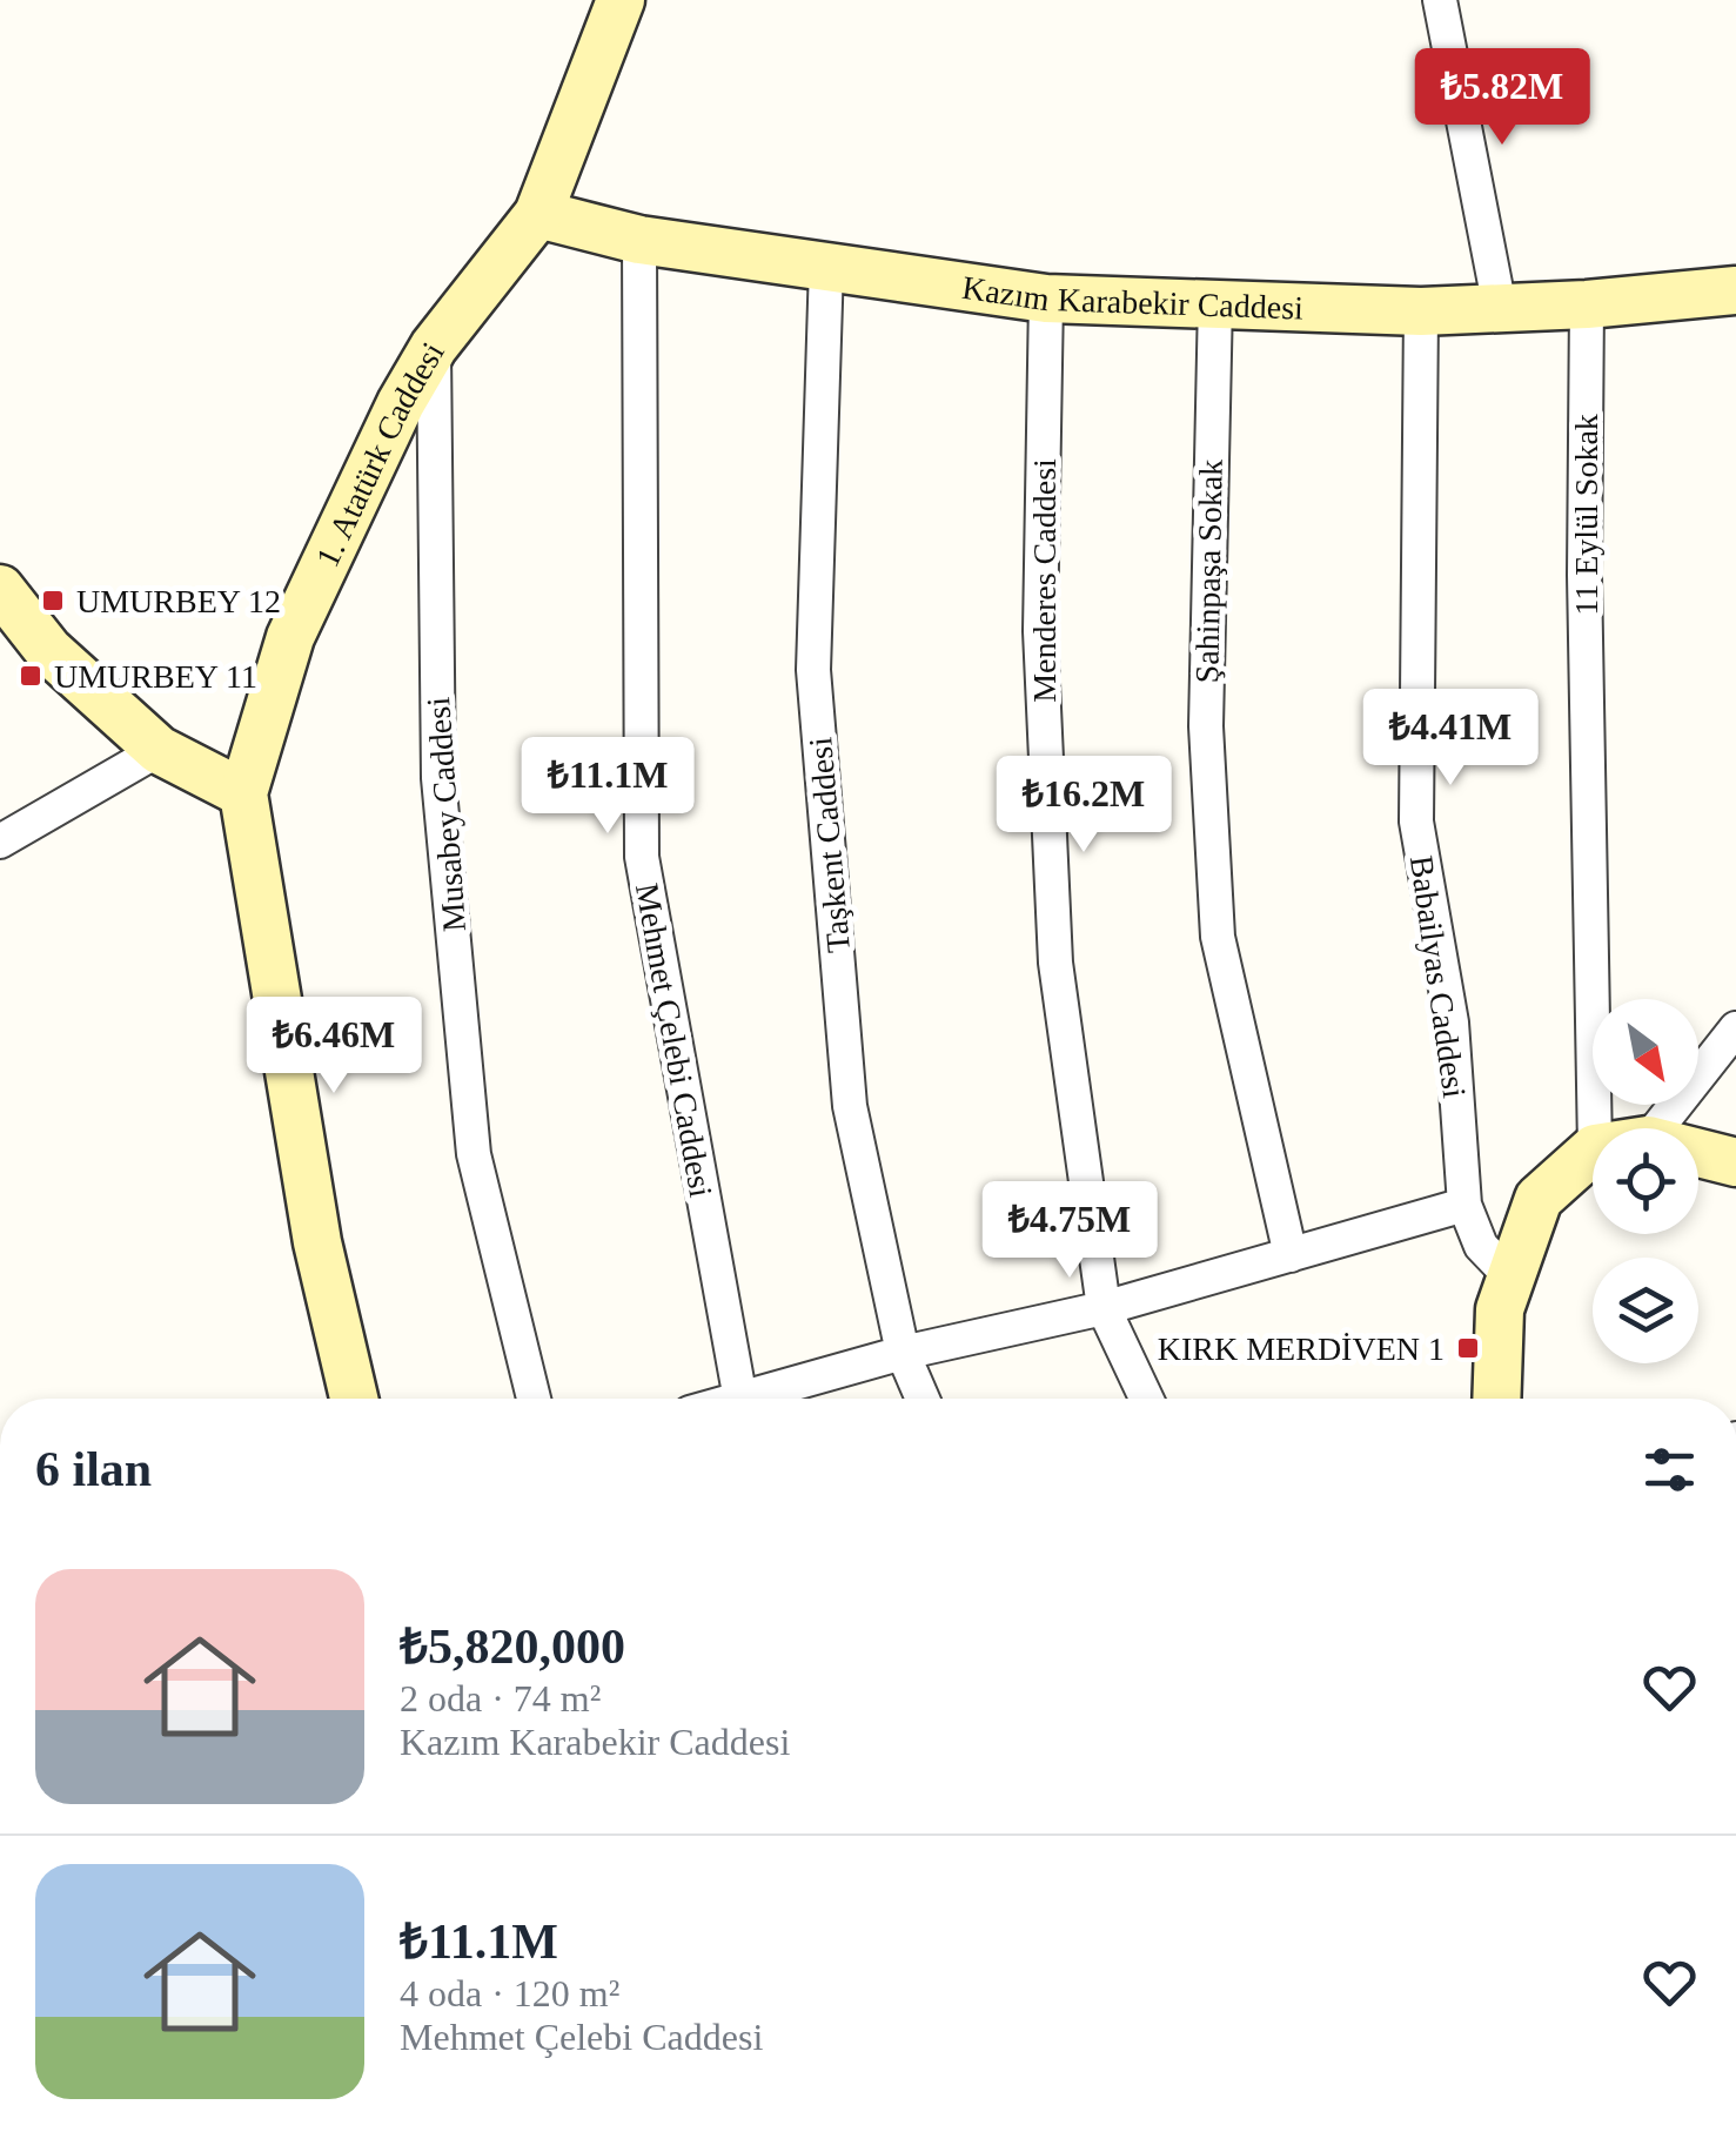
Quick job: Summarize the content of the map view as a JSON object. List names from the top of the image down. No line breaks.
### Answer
{"streets":{"street":["Kazım Karabekir Caddesi","1. Atatürk Caddesi","11 Eylül Sokak","Şahinpaşa Sokak","Menderes Caddesi","Musabey Caddesi","Taşkent Caddesi","Babailyas Caddesi","Mehmet Çelebi Caddesi"]},"crossings":[["Kazım Karabekir Caddesi","1. Atatürk Caddesi"],["Kazım Karabekir Caddesi","11 Eylül Sokak"],["Kazım Karabekir Caddesi","Şahinpaşa Sokak"],["Kazım Karabekir Caddesi","Menderes Caddesi"],["Kazım Karabekir Caddesi","Taşkent Caddesi"],["Kazım Karabekir Caddesi","Babailyas Caddesi"],["Kazım Karabekir Caddesi","Mehmet Çelebi Caddesi"],["1. Atatürk Caddesi","Musabey Caddesi"]],"places":{"transit":["UMURBEY 12","UMURBEY 11","KIRK MERDİVEN 1"]},"north":"bottom right","page":{"price":["₺5.82M","₺4.41M","₺11.1M","₺16.2M","₺6.46M","₺4.75M"],"heading":"6 ilan","list":[{"name":"₺5,820,000","note":"2 oda · 74 m² · Kazım Karabekir Caddesi"},{"name":"₺11.1M","note":"4 oda · 120 m² · Mehmet Çelebi Caddesi"}]}}
